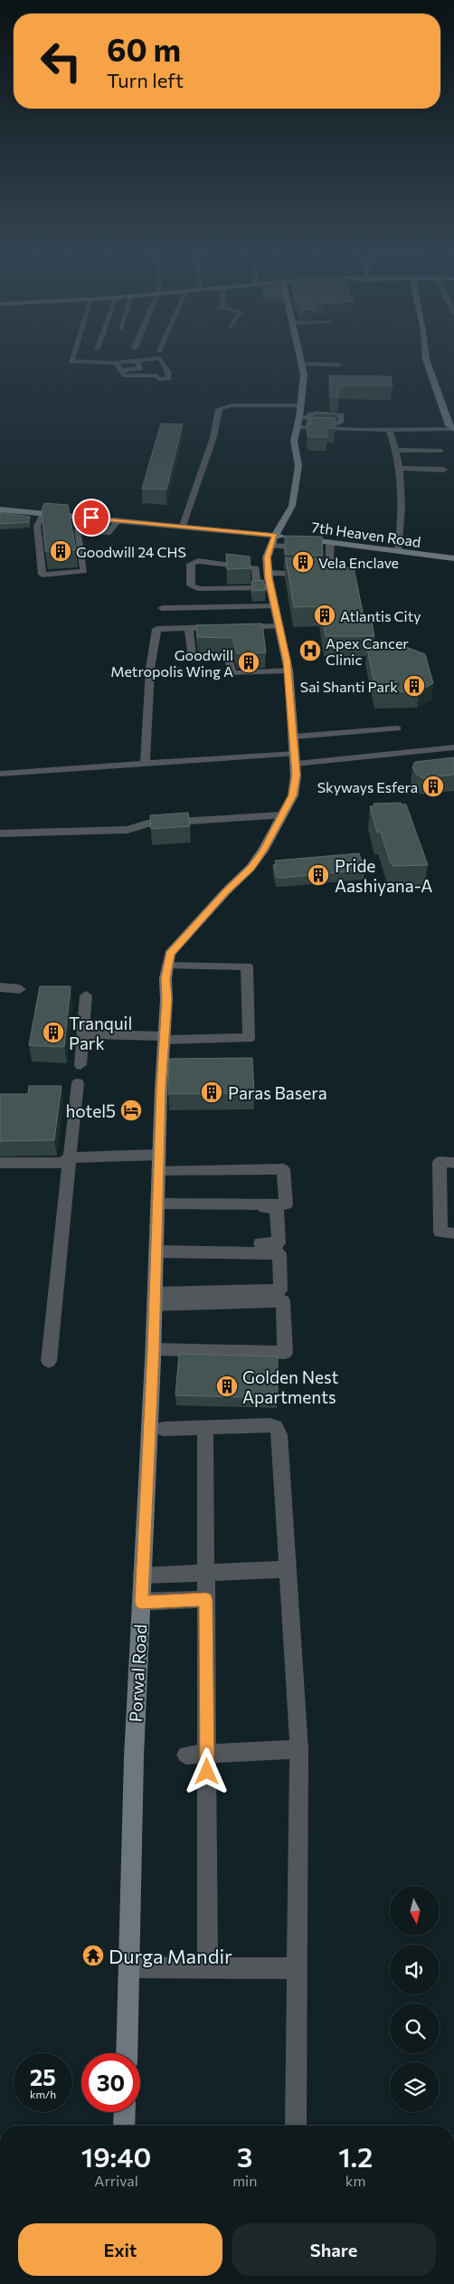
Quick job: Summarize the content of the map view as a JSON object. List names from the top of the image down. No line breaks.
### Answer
{"streets":{"street":["7th Heaven Road","Porwal Road"]},"crossings":[["7th Heaven Road","Porwal Road"]],"places":{"building":["Goodwill 24 CHS","Vela Enclave","Atlantis City","Goodwill Metropolis Wing A","Sai Shanti Park","Skyways Esfera","Pride Aashiyana-A","Tranquil Park","Paras Basera","Golden Nest Apartments"],"hospital":["Apex Cancer Clinic"],"hotel":["hotel5"],"temple":["Durga Mandir"]},"north":"bottom","page":{"turn":["60 m","Turn left"],"speed":"25 km/h","limit":"30","eta":["19:40","Arrival","3","min","1.2","km"],"buttons":["Exit","Share"]}}
